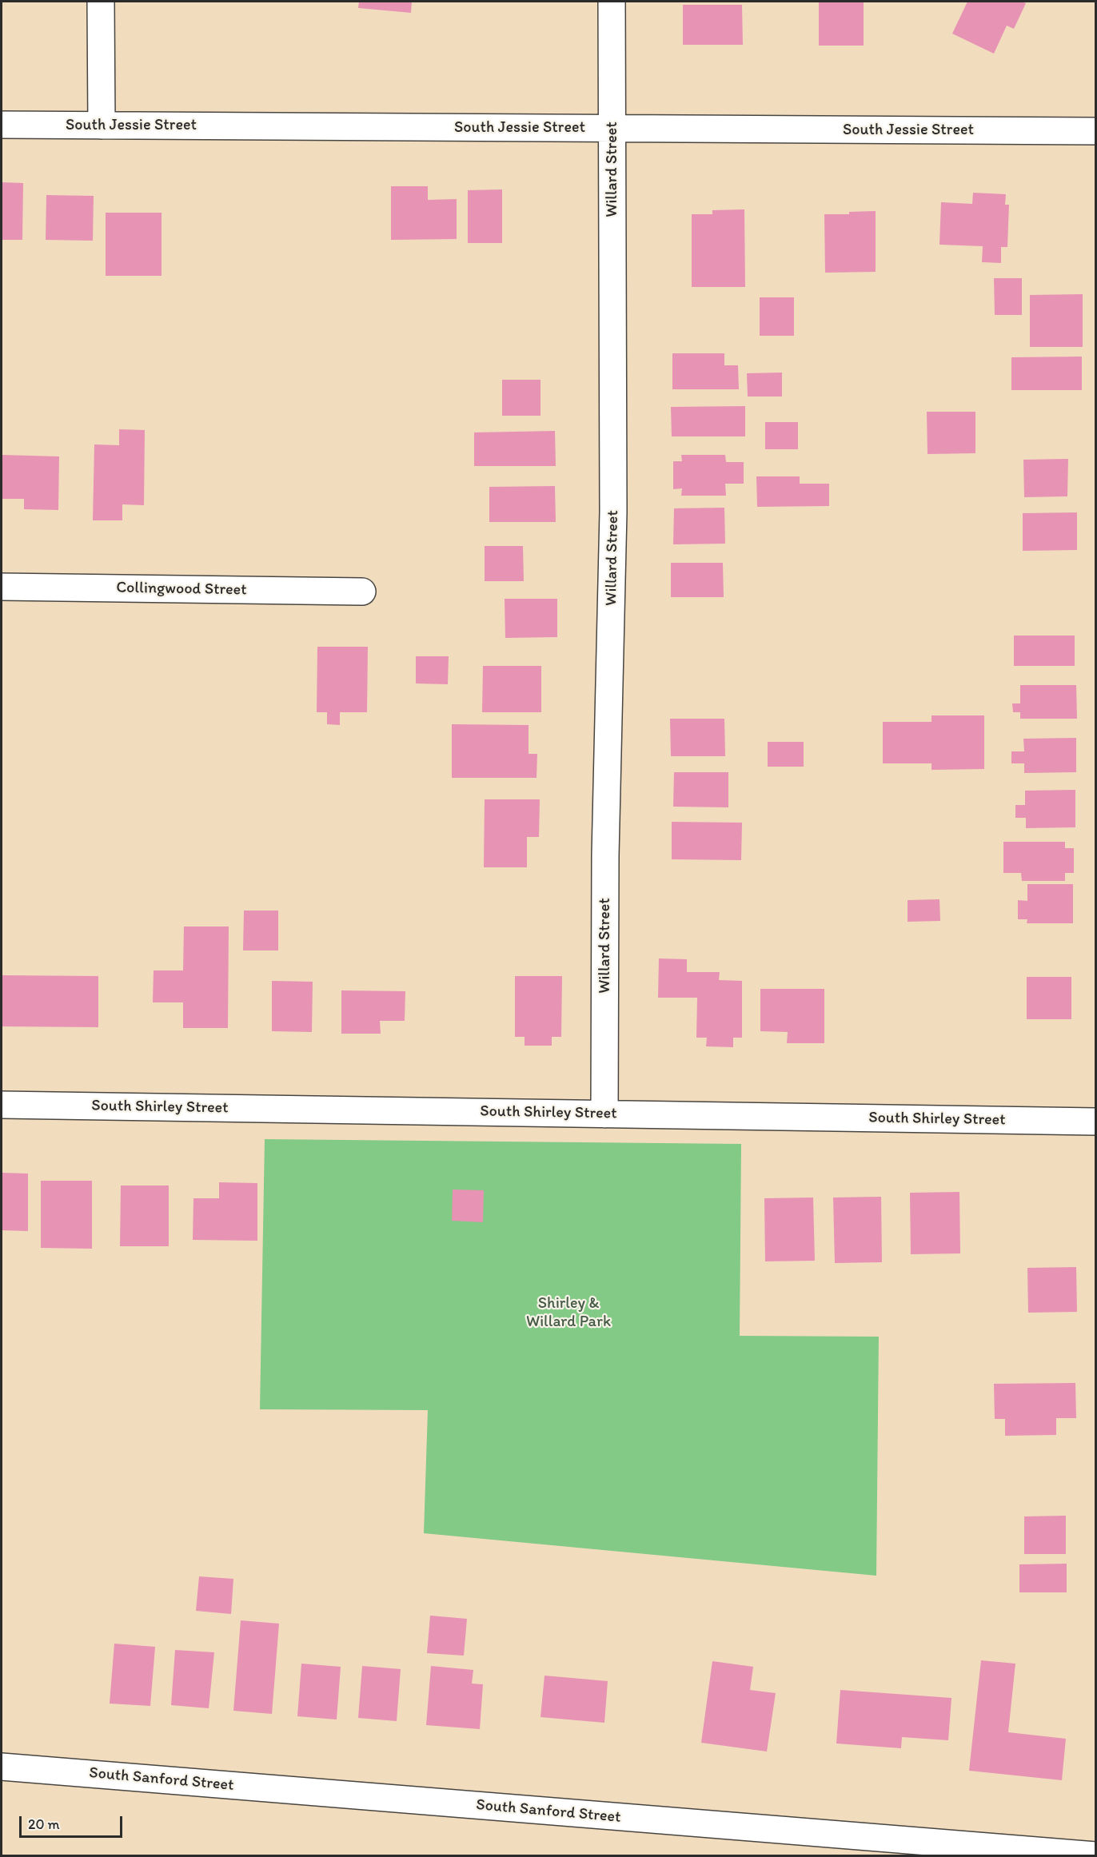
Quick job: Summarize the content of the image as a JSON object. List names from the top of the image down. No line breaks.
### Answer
{"streets":{"street":["South Jessie Street","Willard Street","Collingwood Street","South Shirley Street","South Sanford Street"]},"crossings":[["South Jessie Street","Willard Street"],["Willard Street","South Shirley Street"]],"parks":["Shirley & Willard Park"],"scale_bar":"20 m"}
